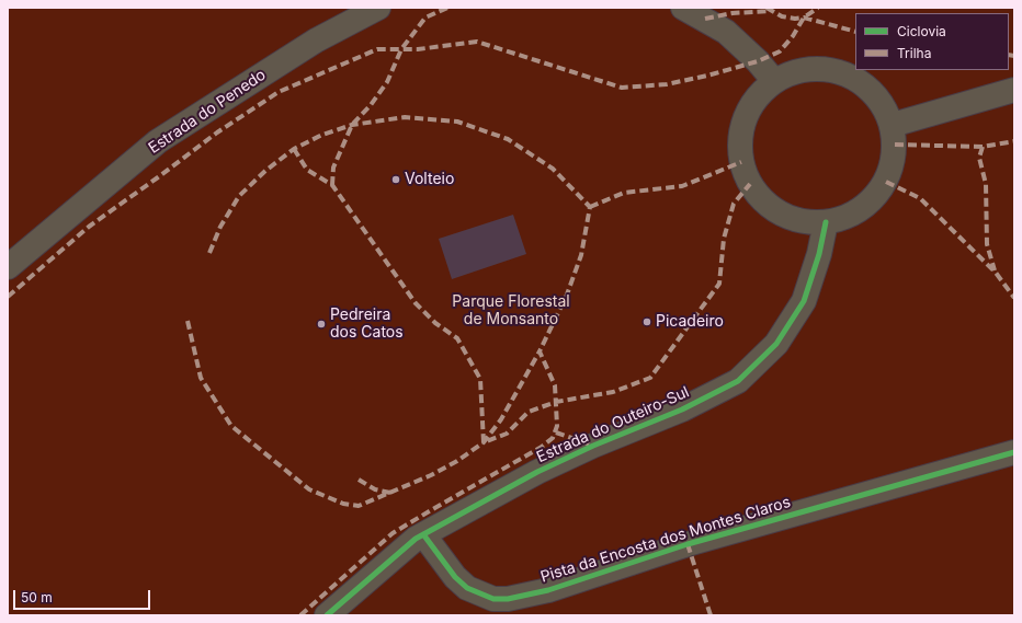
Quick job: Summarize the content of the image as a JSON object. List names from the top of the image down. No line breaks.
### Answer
{"streets":{"street":["Estrada do Penedo","Estrada do Outeiro-Sul","Pista da Encosta dos Montes Claros"]},"crossings":[["Estrada do Outeiro-Sul","Pista da Encosta dos Montes Claros"]],"parks":["Parque Florestal de Monsanto"],"places":["Volteio","Picadeiro","Pedreira dos Catos"],"legend":["Ciclovia","Trilha"],"scale_bar":"50 m"}
